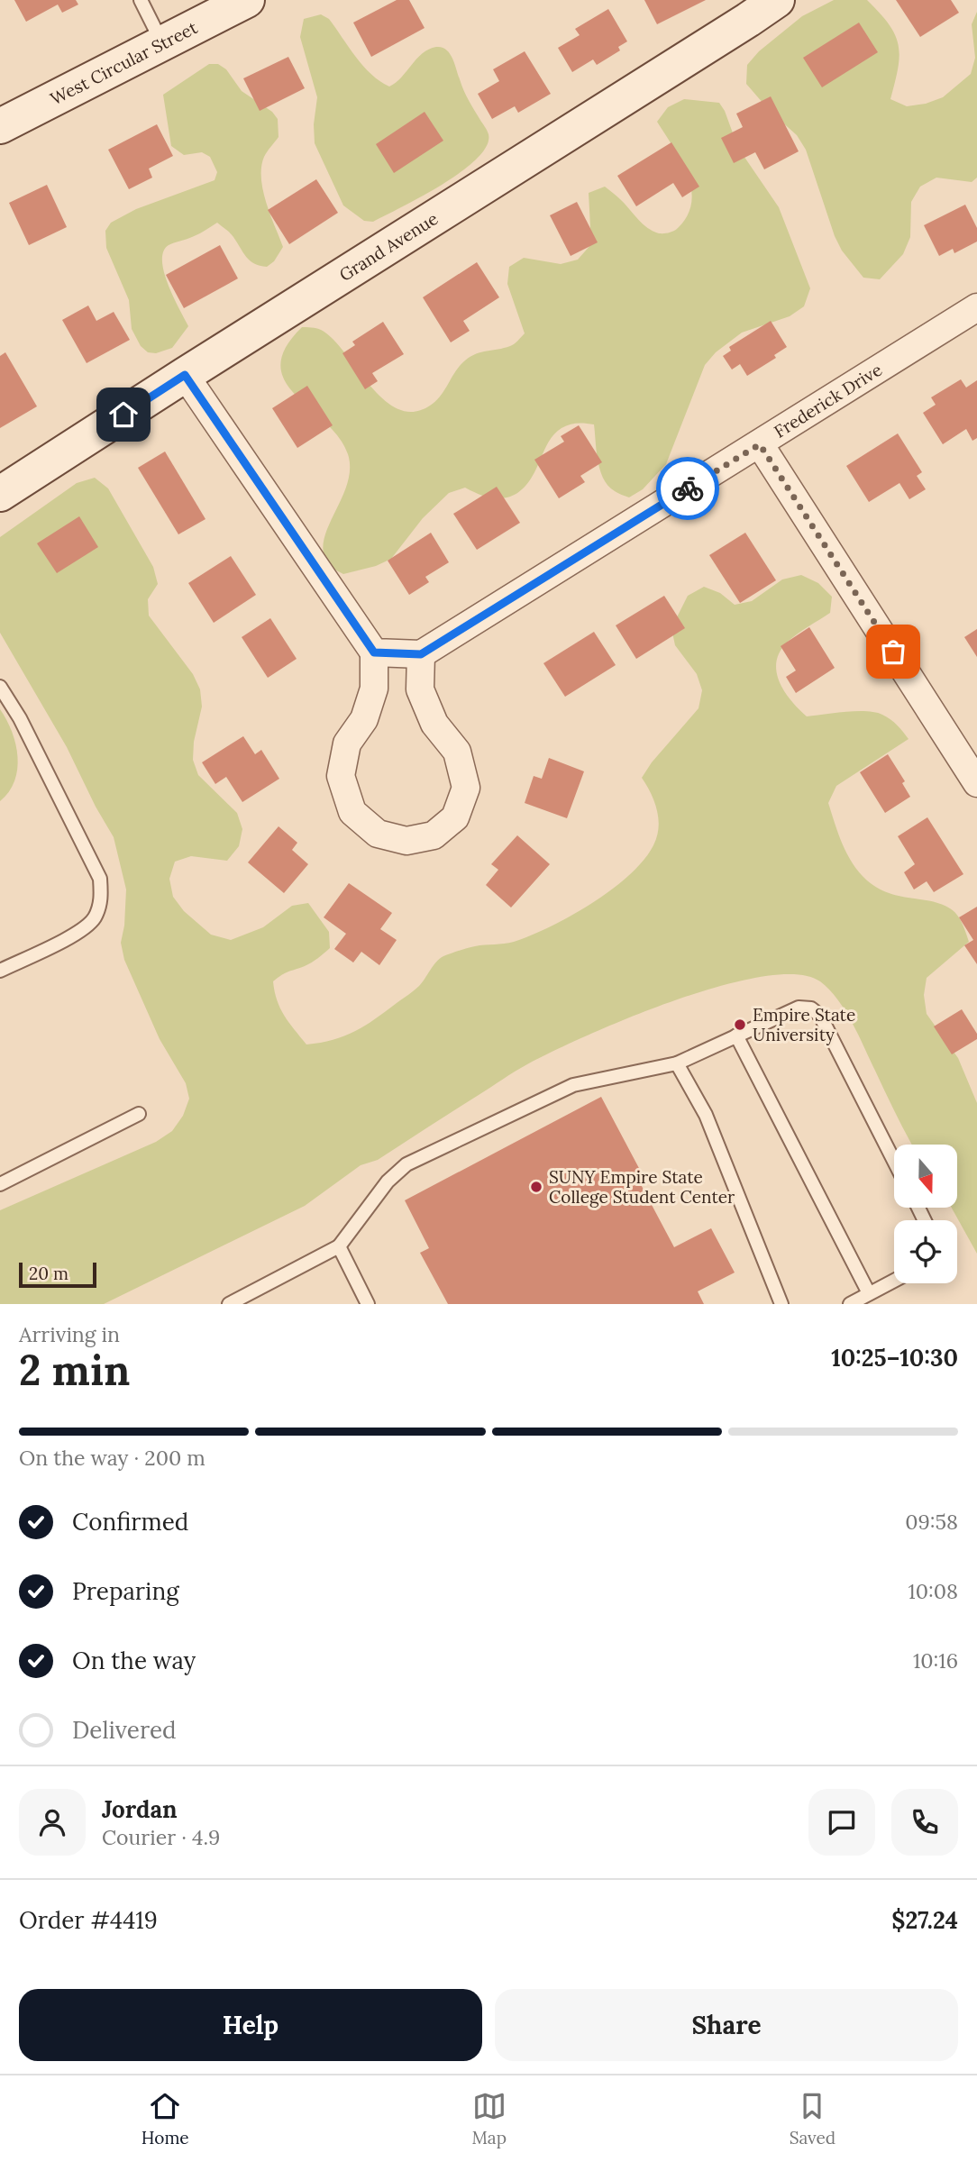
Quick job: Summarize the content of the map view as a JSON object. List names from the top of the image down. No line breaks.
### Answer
{"streets":{"street":["West Circular Street","Grand Avenue","Frederick Drive"]},"places":["Empire State University","SUNY Empire State College Student Center"],"scale_bar":"20 m","north":"bottom","page":{"scale":"20 m","heading":["2 min","Arriving in","10:25–10:30"],"panel":["Jordan","Courier · 4.9","Order #4419","$27.24"],"bar":"On the way · 200 m","list":[["Confirmed","09:58"],["Preparing","10:08"],["On the way","10:16"],"Delivered"],"buttons":["Help","Share"],"tabs":["Home","Map","Saved"]}}
